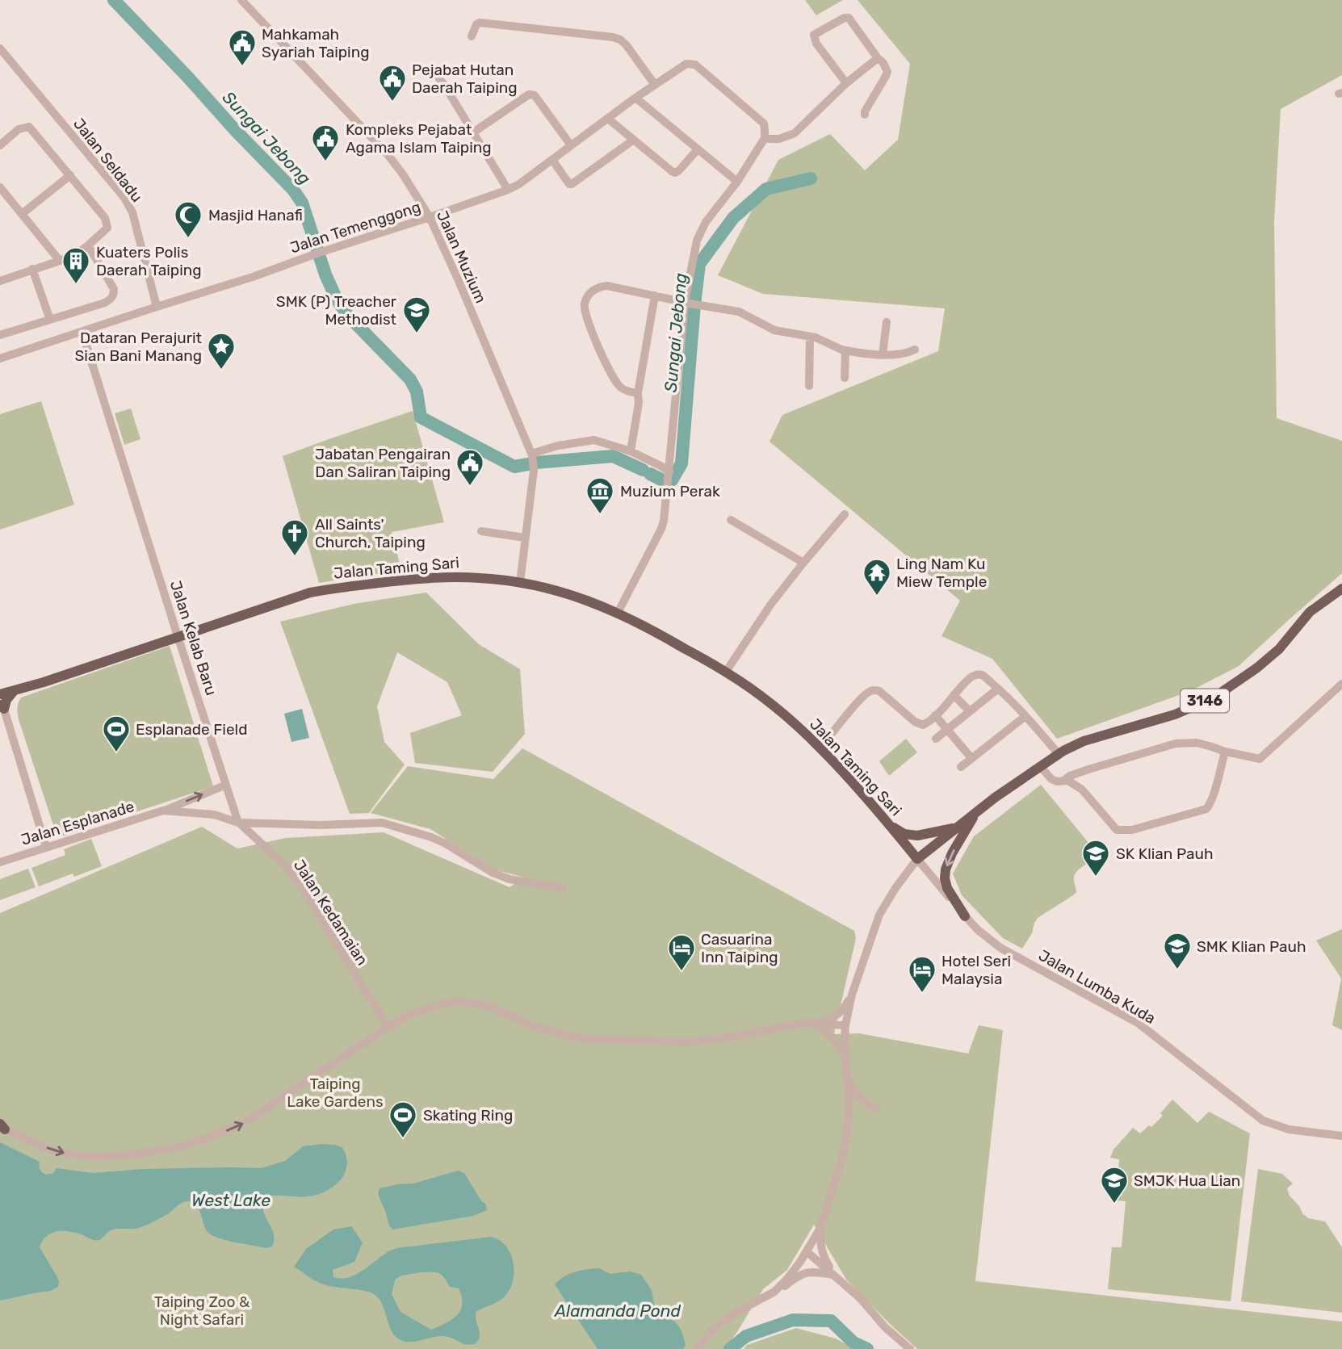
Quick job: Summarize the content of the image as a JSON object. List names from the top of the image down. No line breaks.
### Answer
{"streets":{"main road":["Jalan Taming Sari","3146"],"street":["Jalan Seldadu","Jalan Temenggong","Jalan Muzium","Jalan Kelab Baru","Jalan Esplanade","Jalan Kedamaian","Jalan Lumba Kuda"]},"crossings":[["Jalan Seldadu","Jalan Temenggong"],["Jalan Temenggong","Jalan Muzium"],["Jalan Temenggong","Jalan Kelab Baru"],["Jalan Muzium","Jalan Taming Sari"],["Jalan Taming Sari","Jalan Kelab Baru"],["Jalan Taming Sari","3146"],["Jalan Taming Sari","Jalan Lumba Kuda"],["Jalan Kelab Baru","Jalan Esplanade"],["Jalan Kelab Baru","Jalan Kedamaian"],["3146","Jalan Lumba Kuda"],["Jalan Esplanade","Jalan Kedamaian"]],"water":["Sungai Jebong","West Lake","Alamanda Pond"],"parks":["Taiping Lake Gardens","Taiping Zoo & Night Safari"],"places":{"public building":["Mahkamah Syariah Taiping","Pejabat Hutan Daerah Taiping","Kompleks Pejabat Agama Islam Taiping","Jabatan Pengairan Dan Saliran Taiping"],"mosque":["Masjid Hanafi"],"building":["Kuaters Polis Daerah Taiping"],"school or university":["SMK (P) Treacher Methodist","SK Klian Pauh","SMK Klian Pauh","SMJK Hua Lian"],"place":["Dataran Perajurit Sian Bani Manang"],"museum":["Muzium Perak"],"church":["All Saints' Church, Taiping"],"temple":["Ling Nam Ku Miew Temple"],"sports":["Esplanade Field","Skating Ring"],"hotel":["Casuarina Inn Taiping","Hotel Seri Malaysia"]}}
